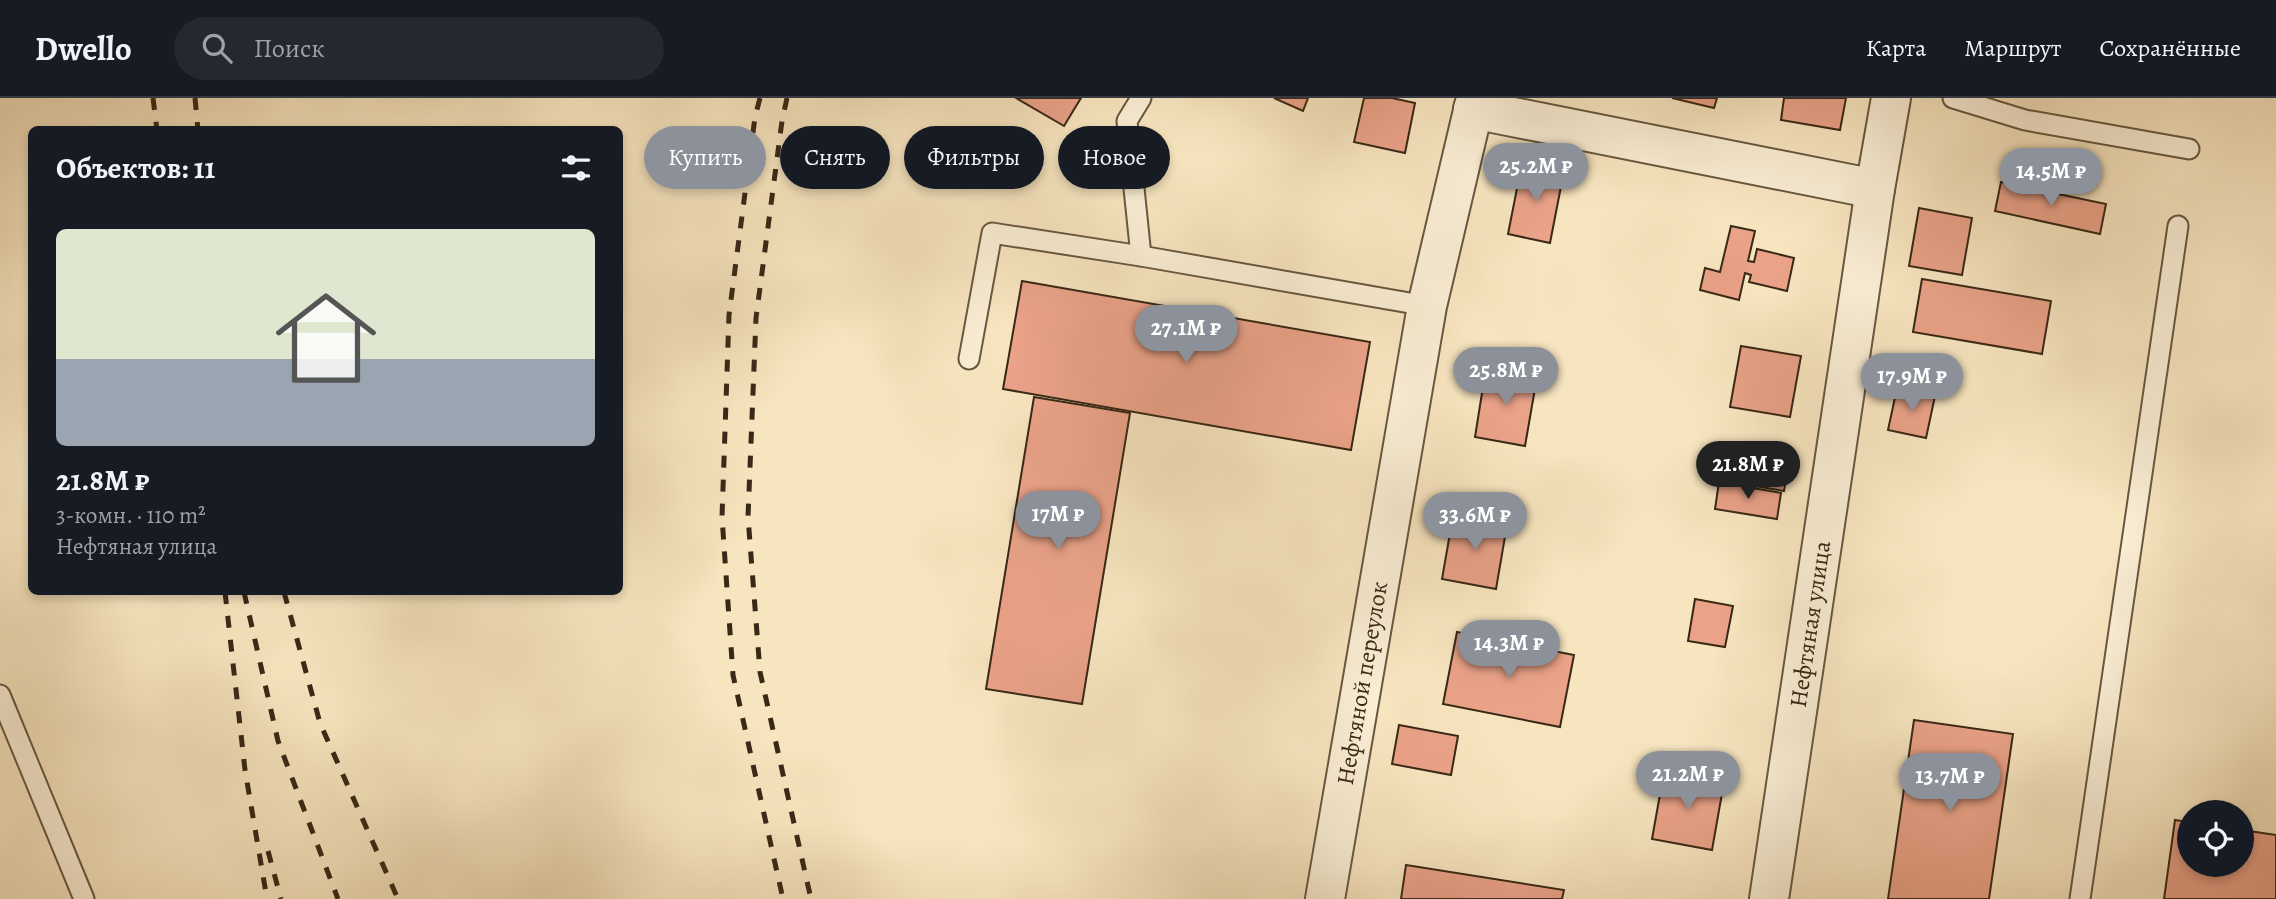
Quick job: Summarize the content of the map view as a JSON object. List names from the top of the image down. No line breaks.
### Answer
{"streets":{"street":["Нефтяная улица","Нефтяной переулок"]},"page":{"header":"Dwello","search":"Поиск","nav":["Карта","Маршрут","Сохранённые"],"chip":["Купить","Снять","Фильтры","Новое"],"heading":"Объектов: 11","price":["25.2M ₽","14.5M ₽","27.1M ₽","25.8M ₽","17.9M ₽","21.8M ₽","17M ₽","33.6M ₽","14.3M ₽","21.2M ₽","13.7M ₽"],"list":[{"name":"21.8M ₽","note":"3-комн. · 110 m² · Нефтяная улица"}]}}
